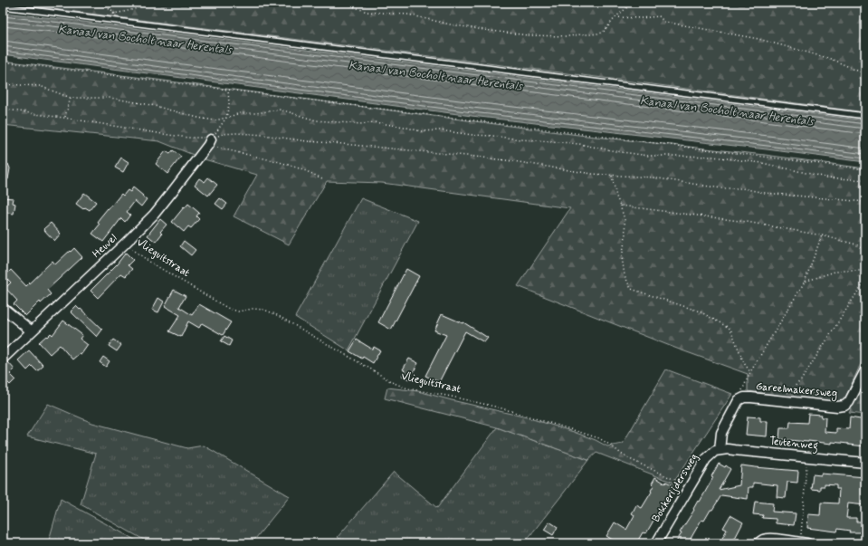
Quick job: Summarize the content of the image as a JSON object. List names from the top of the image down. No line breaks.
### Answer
{"streets":{"street":["Heuvel","Gareelmakersweg","Teutenweg","Bokkerijdersweg"],"path":["Vlieguitstraat"]},"crossings":[["Heuvel","Vlieguitstraat"],["Vlieguitstraat","Bokkerijdersweg"],["Teutenweg","Bokkerijdersweg"]],"water":["Kanaal van Bocholt naar Herentals"]}
